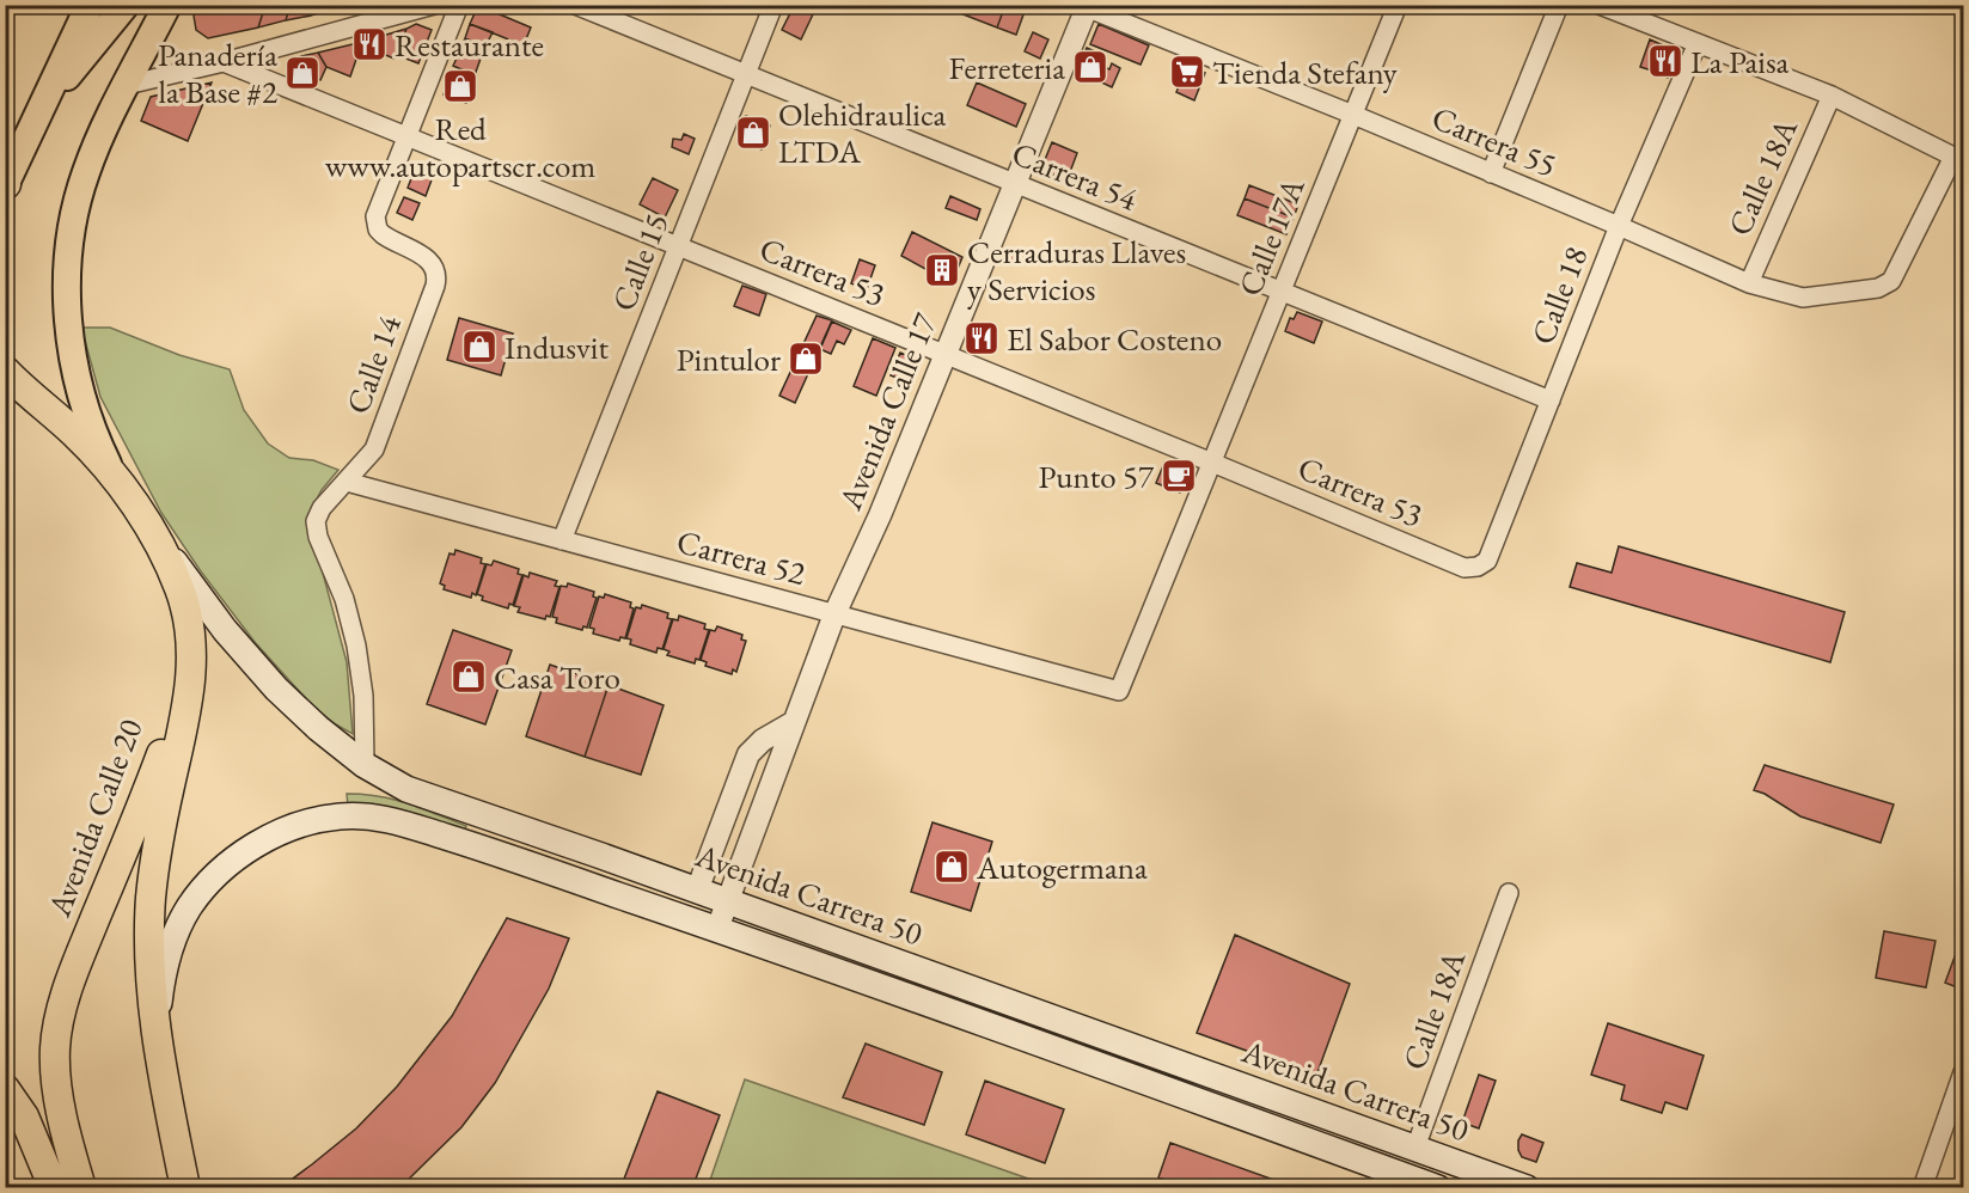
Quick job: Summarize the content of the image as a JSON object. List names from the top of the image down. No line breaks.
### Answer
{"streets":{"highway":["Avenida Calle 20"],"main road":["Avenida Carrera 50"],"street":["Carrera 55","Carrera 54","Calle 18A","Calle 17A","Calle 15","Carrera 53","Calle 18","Calle 14","Avenida Calle 17","Carrera 52"]},"crossings":[["Carrera 55","Calle 18A"],["Carrera 55","Calle 17A"],["Carrera 55","Calle 18"],["Carrera 55","Avenida Calle 17"],["Carrera 54","Calle 17A"],["Carrera 54","Calle 15"],["Carrera 54","Calle 18"],["Carrera 54","Avenida Calle 17"],["Calle 18A","Avenida Carrera 50"],["Calle 17A","Carrera 53"],["Calle 17A","Carrera 52"],["Calle 15","Carrera 53"],["Calle 15","Carrera 52"],["Carrera 53","Calle 18"],["Carrera 53","Calle 14"],["Carrera 53","Avenida Calle 17"],["Calle 14","Carrera 52"],["Calle 14","Avenida Carrera 50"],["Avenida Calle 17","Carrera 52"],["Avenida Calle 17","Avenida Carrera 50"],["Avenida Calle 20","Avenida Carrera 50"]],"places":{"restaurant":["Restaurante","La Paisa","El Sabor Costeno"],"shop":["Ferreteria","Panadería la Base #2","Red www.autopartscr.com","Olehidraulica LTDA","Indusvit","Pintulor","Casa Toro","Autogermana"],"supermarket":["Tienda Stefany"],"building":["Cerraduras Llaves y Servicios"],"cafe":["Punto 57"]}}
